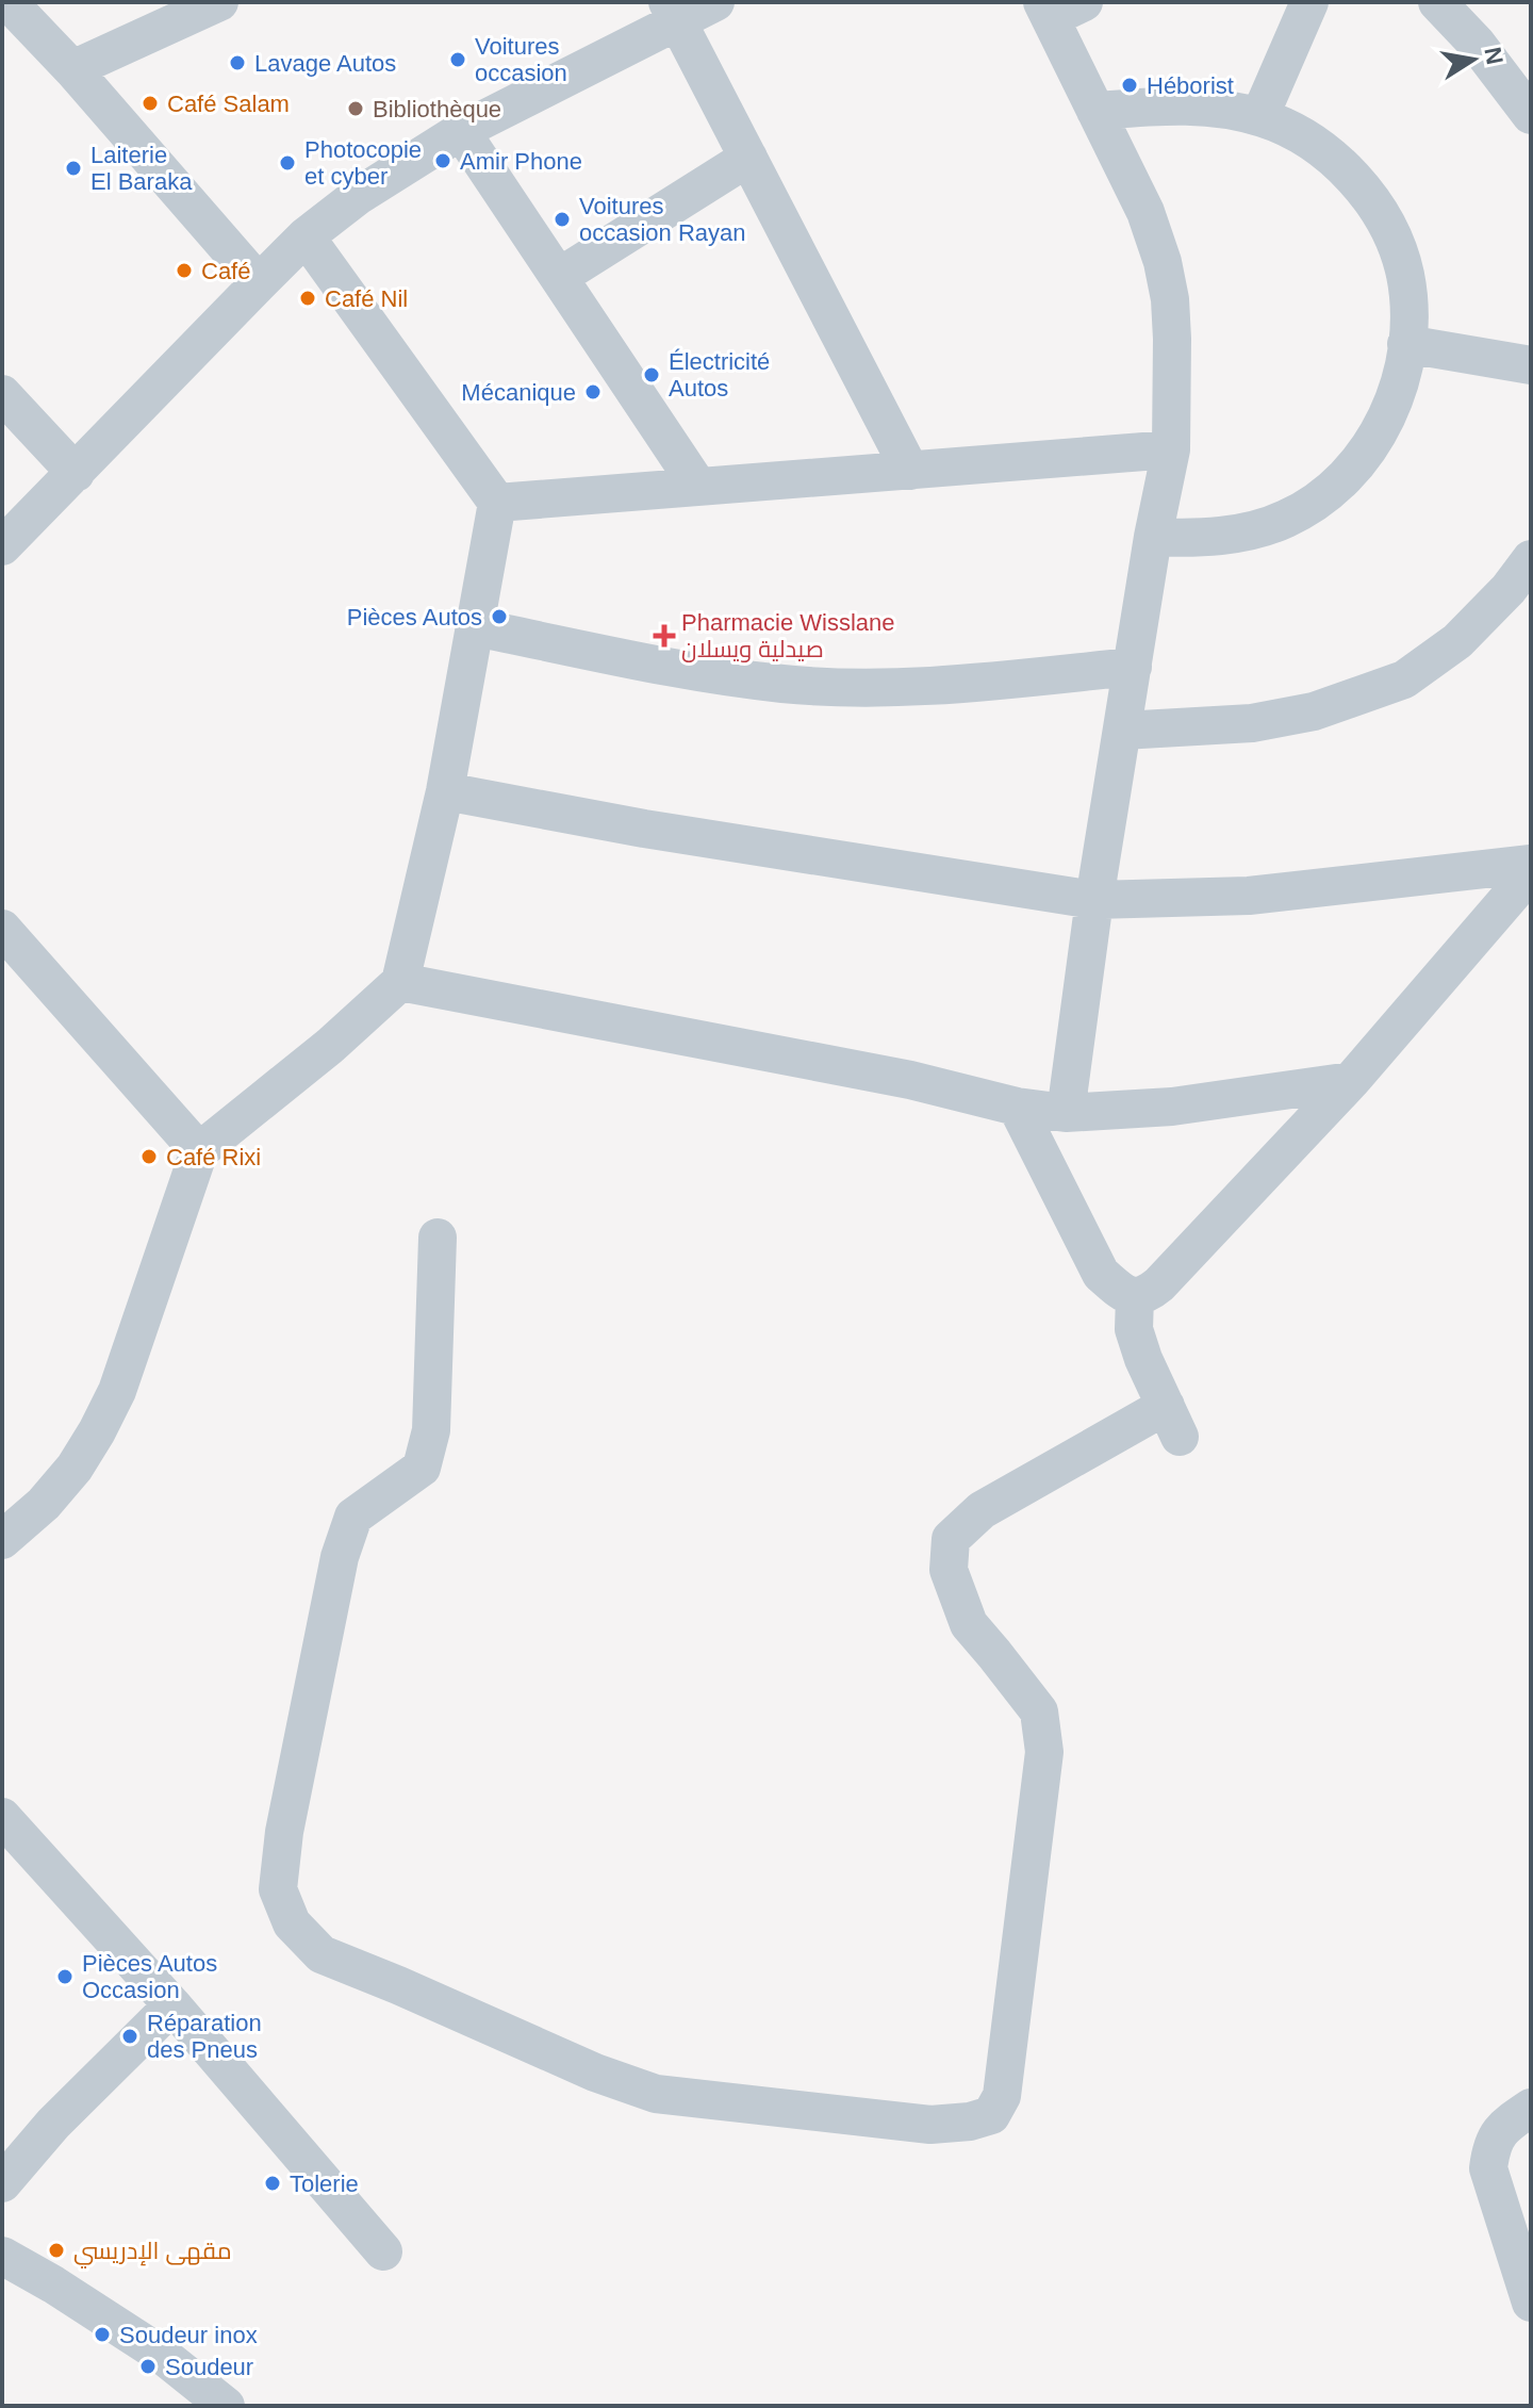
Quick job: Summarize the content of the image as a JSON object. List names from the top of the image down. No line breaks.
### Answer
{"places":{"other":["Voitures occasion","Lavage Autos","Héborist","Café Salam","Bibliothèque","Amir Phone","Photocopie et cyber","Laiterie El Baraka","Voitures occasion Rayan","Café","Café Nil","Électricité Autos","Mécanique","Pièces Autos","Café Rixi","Pièces Autos Occasion","Réparation des Pneus","Tolerie","مقهى الإدريسي","Soudeur inox","Soudeur"],"health":["Pharmacie Wisslane صيدلية ويسلان"]},"north":"right"}
